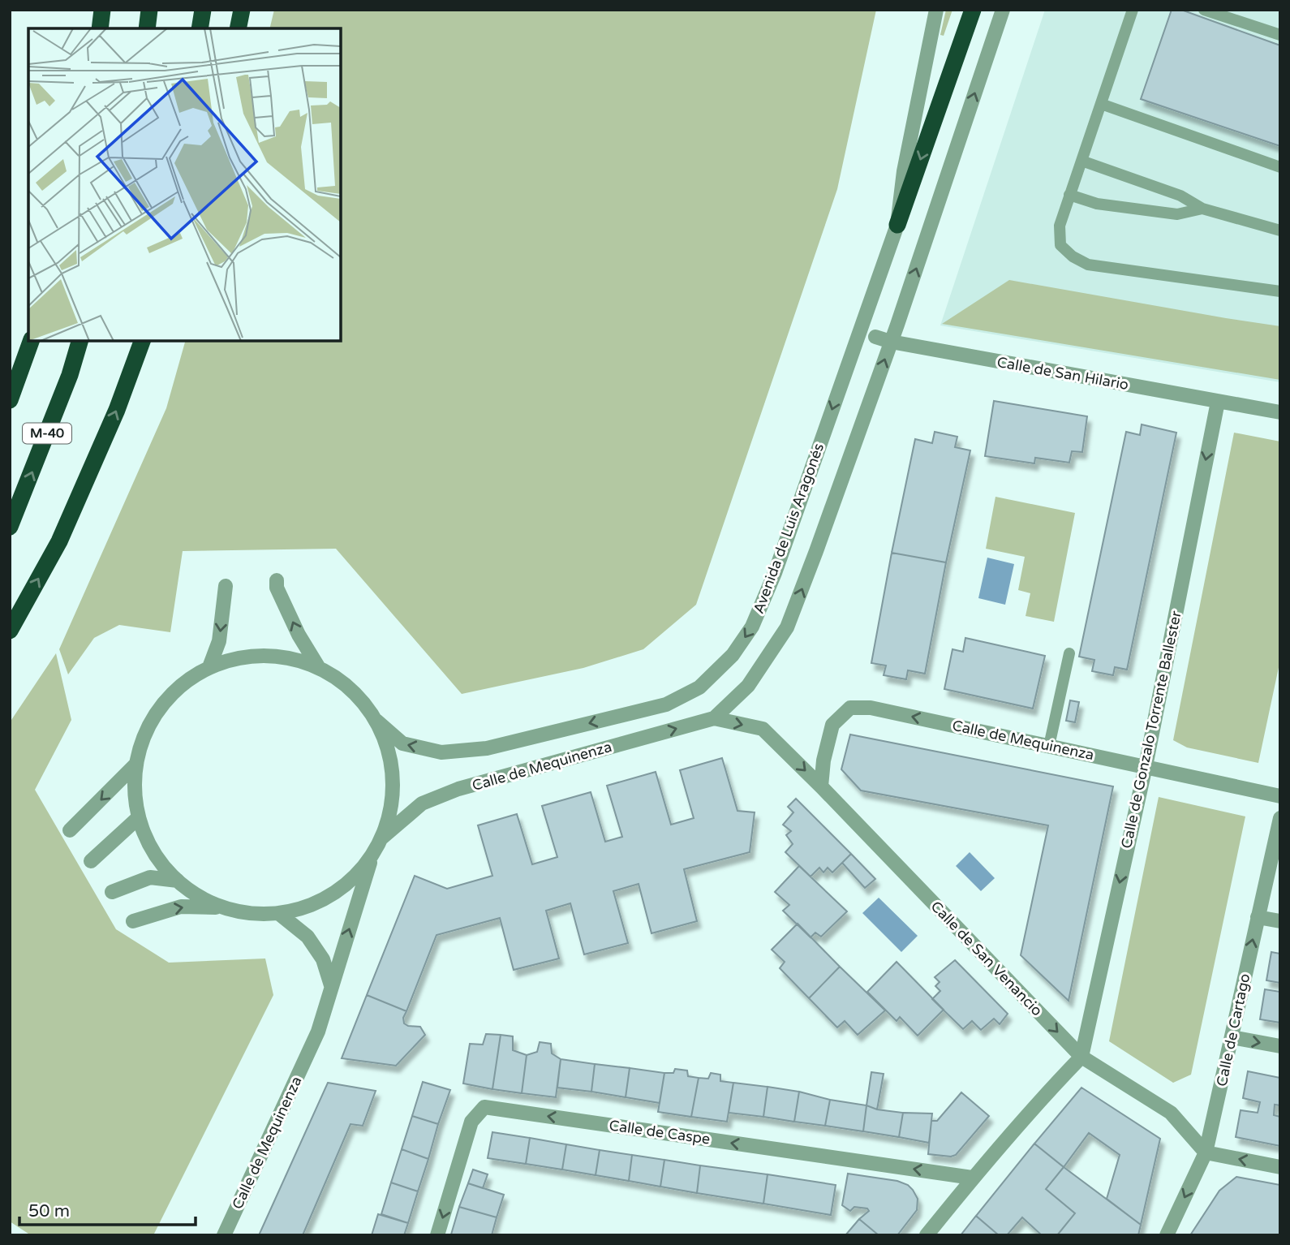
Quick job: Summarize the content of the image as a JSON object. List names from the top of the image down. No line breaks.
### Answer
{"streets":{"highway":["M-40"],"street":["Calle de San Hilario","Avenida de Luis Aragonés","Calle de Gonzalo Torrente Ballester","Calle de Mequinenza","Calle de San Venancio","Calle de Cartago","Calle de Caspe"]},"crossings":[["Calle de San Hilario","Calle de Gonzalo Torrente Ballester"],["Calle de Gonzalo Torrente Ballester","Calle de Mequinenza"],["Calle de Gonzalo Torrente Ballester","Calle de San Venancio"],["Calle de Mequinenza","Calle de San Venancio"],["Calle de San Venancio","Calle de Cartago"]],"one_way":["Avenida de Luis Aragonés","Calle de Gonzalo Torrente Ballester","Calle de San Venancio","Calle de Caspe"],"scale_bar":"50 m"}
